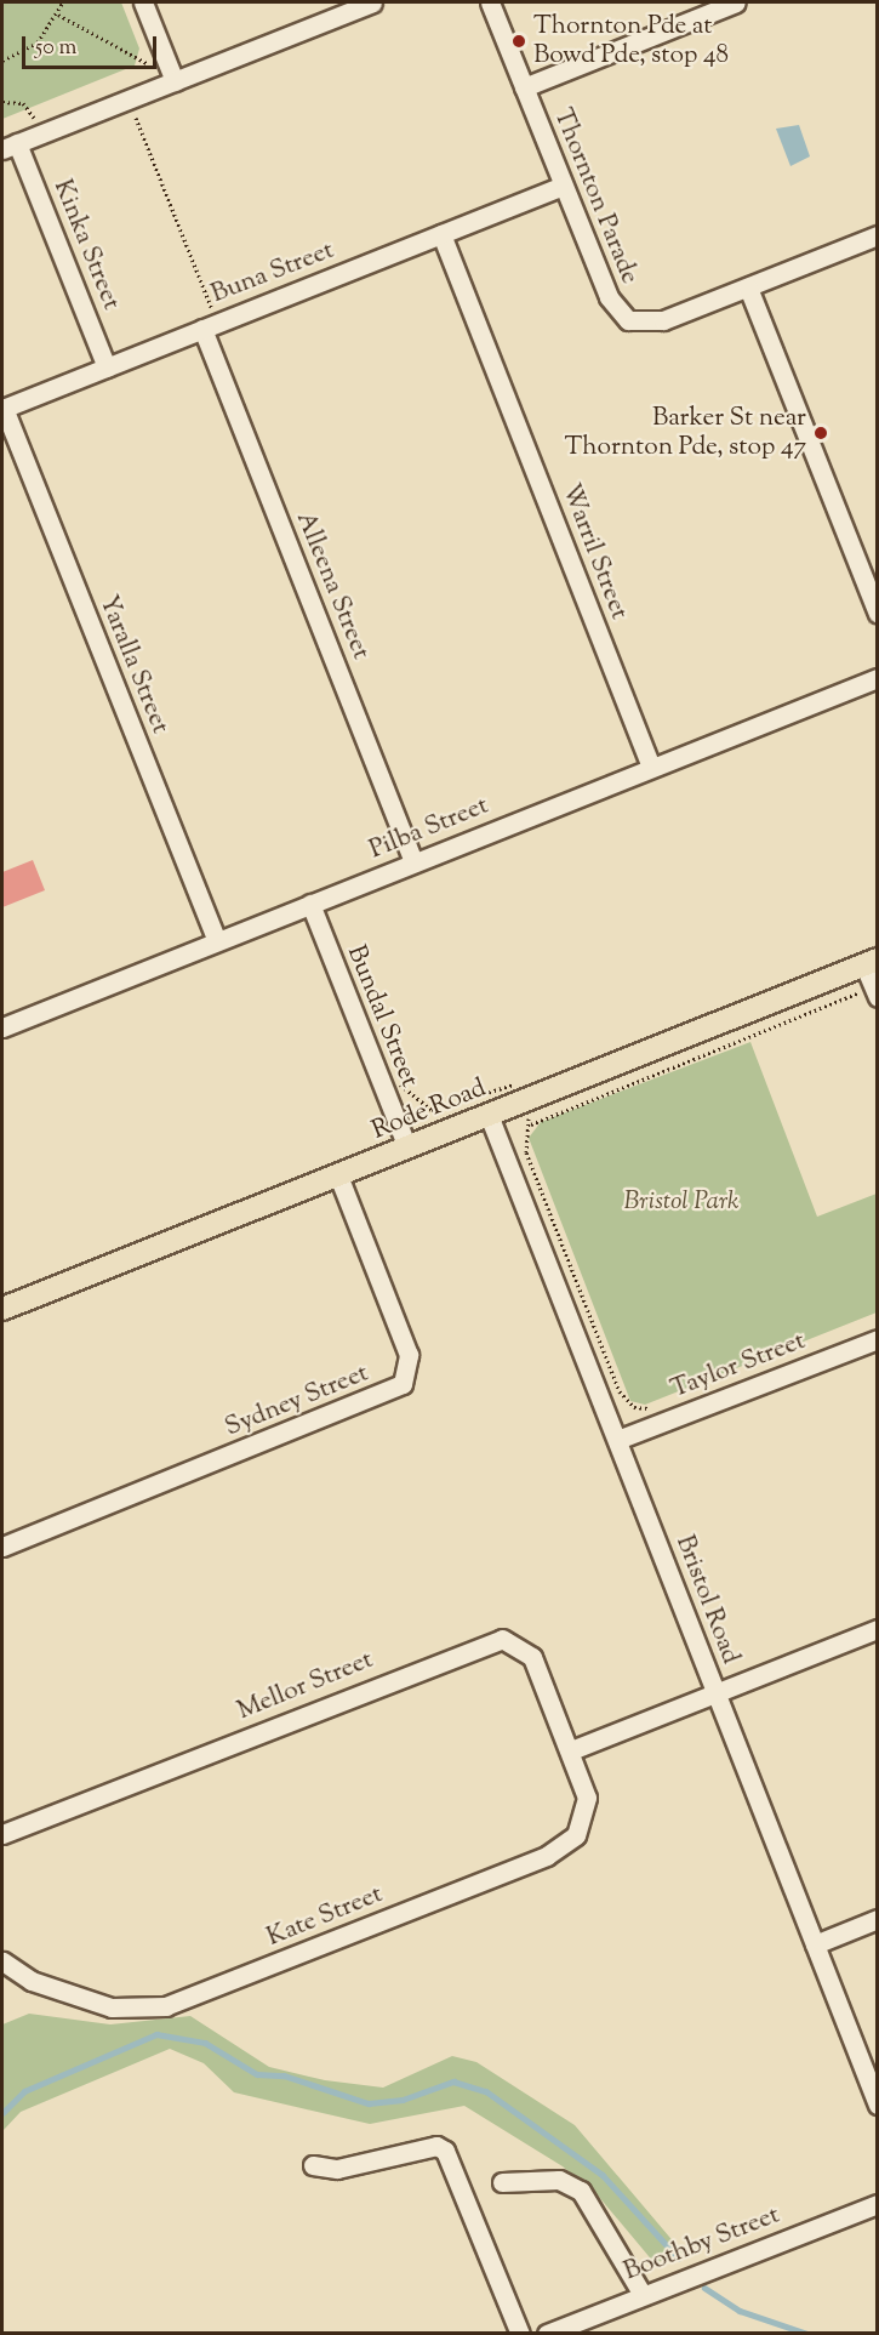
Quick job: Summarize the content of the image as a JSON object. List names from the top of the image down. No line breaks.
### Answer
{"streets":{"main road":["Rode Road"],"street":["Thornton Parade","Kinka Street","Buna Street","Warril Street","Alleena Street","Yaralla Street","Pilba Street","Bundal Street","Taylor Street","Sydney Street","Bristol Road","Mellor Street","Kate Street","Boothby Street"]},"crossings":[["Thornton Parade","Buna Street"],["Kinka Street","Buna Street"],["Buna Street","Warril Street"],["Buna Street","Alleena Street"],["Buna Street","Yaralla Street"],["Warril Street","Pilba Street"],["Alleena Street","Pilba Street"],["Yaralla Street","Pilba Street"],["Pilba Street","Bundal Street"],["Bundal Street","Rode Road"],["Rode Road","Sydney Street"],["Rode Road","Bristol Road"],["Taylor Street","Bristol Road"],["Mellor Street","Kate Street"]],"parks":["Bristol Park"],"places":["Thornton Pde at Bowd Pde, stop 48","Barker St near Thornton Pde, stop 47"],"scale_bar":"50 m"}
